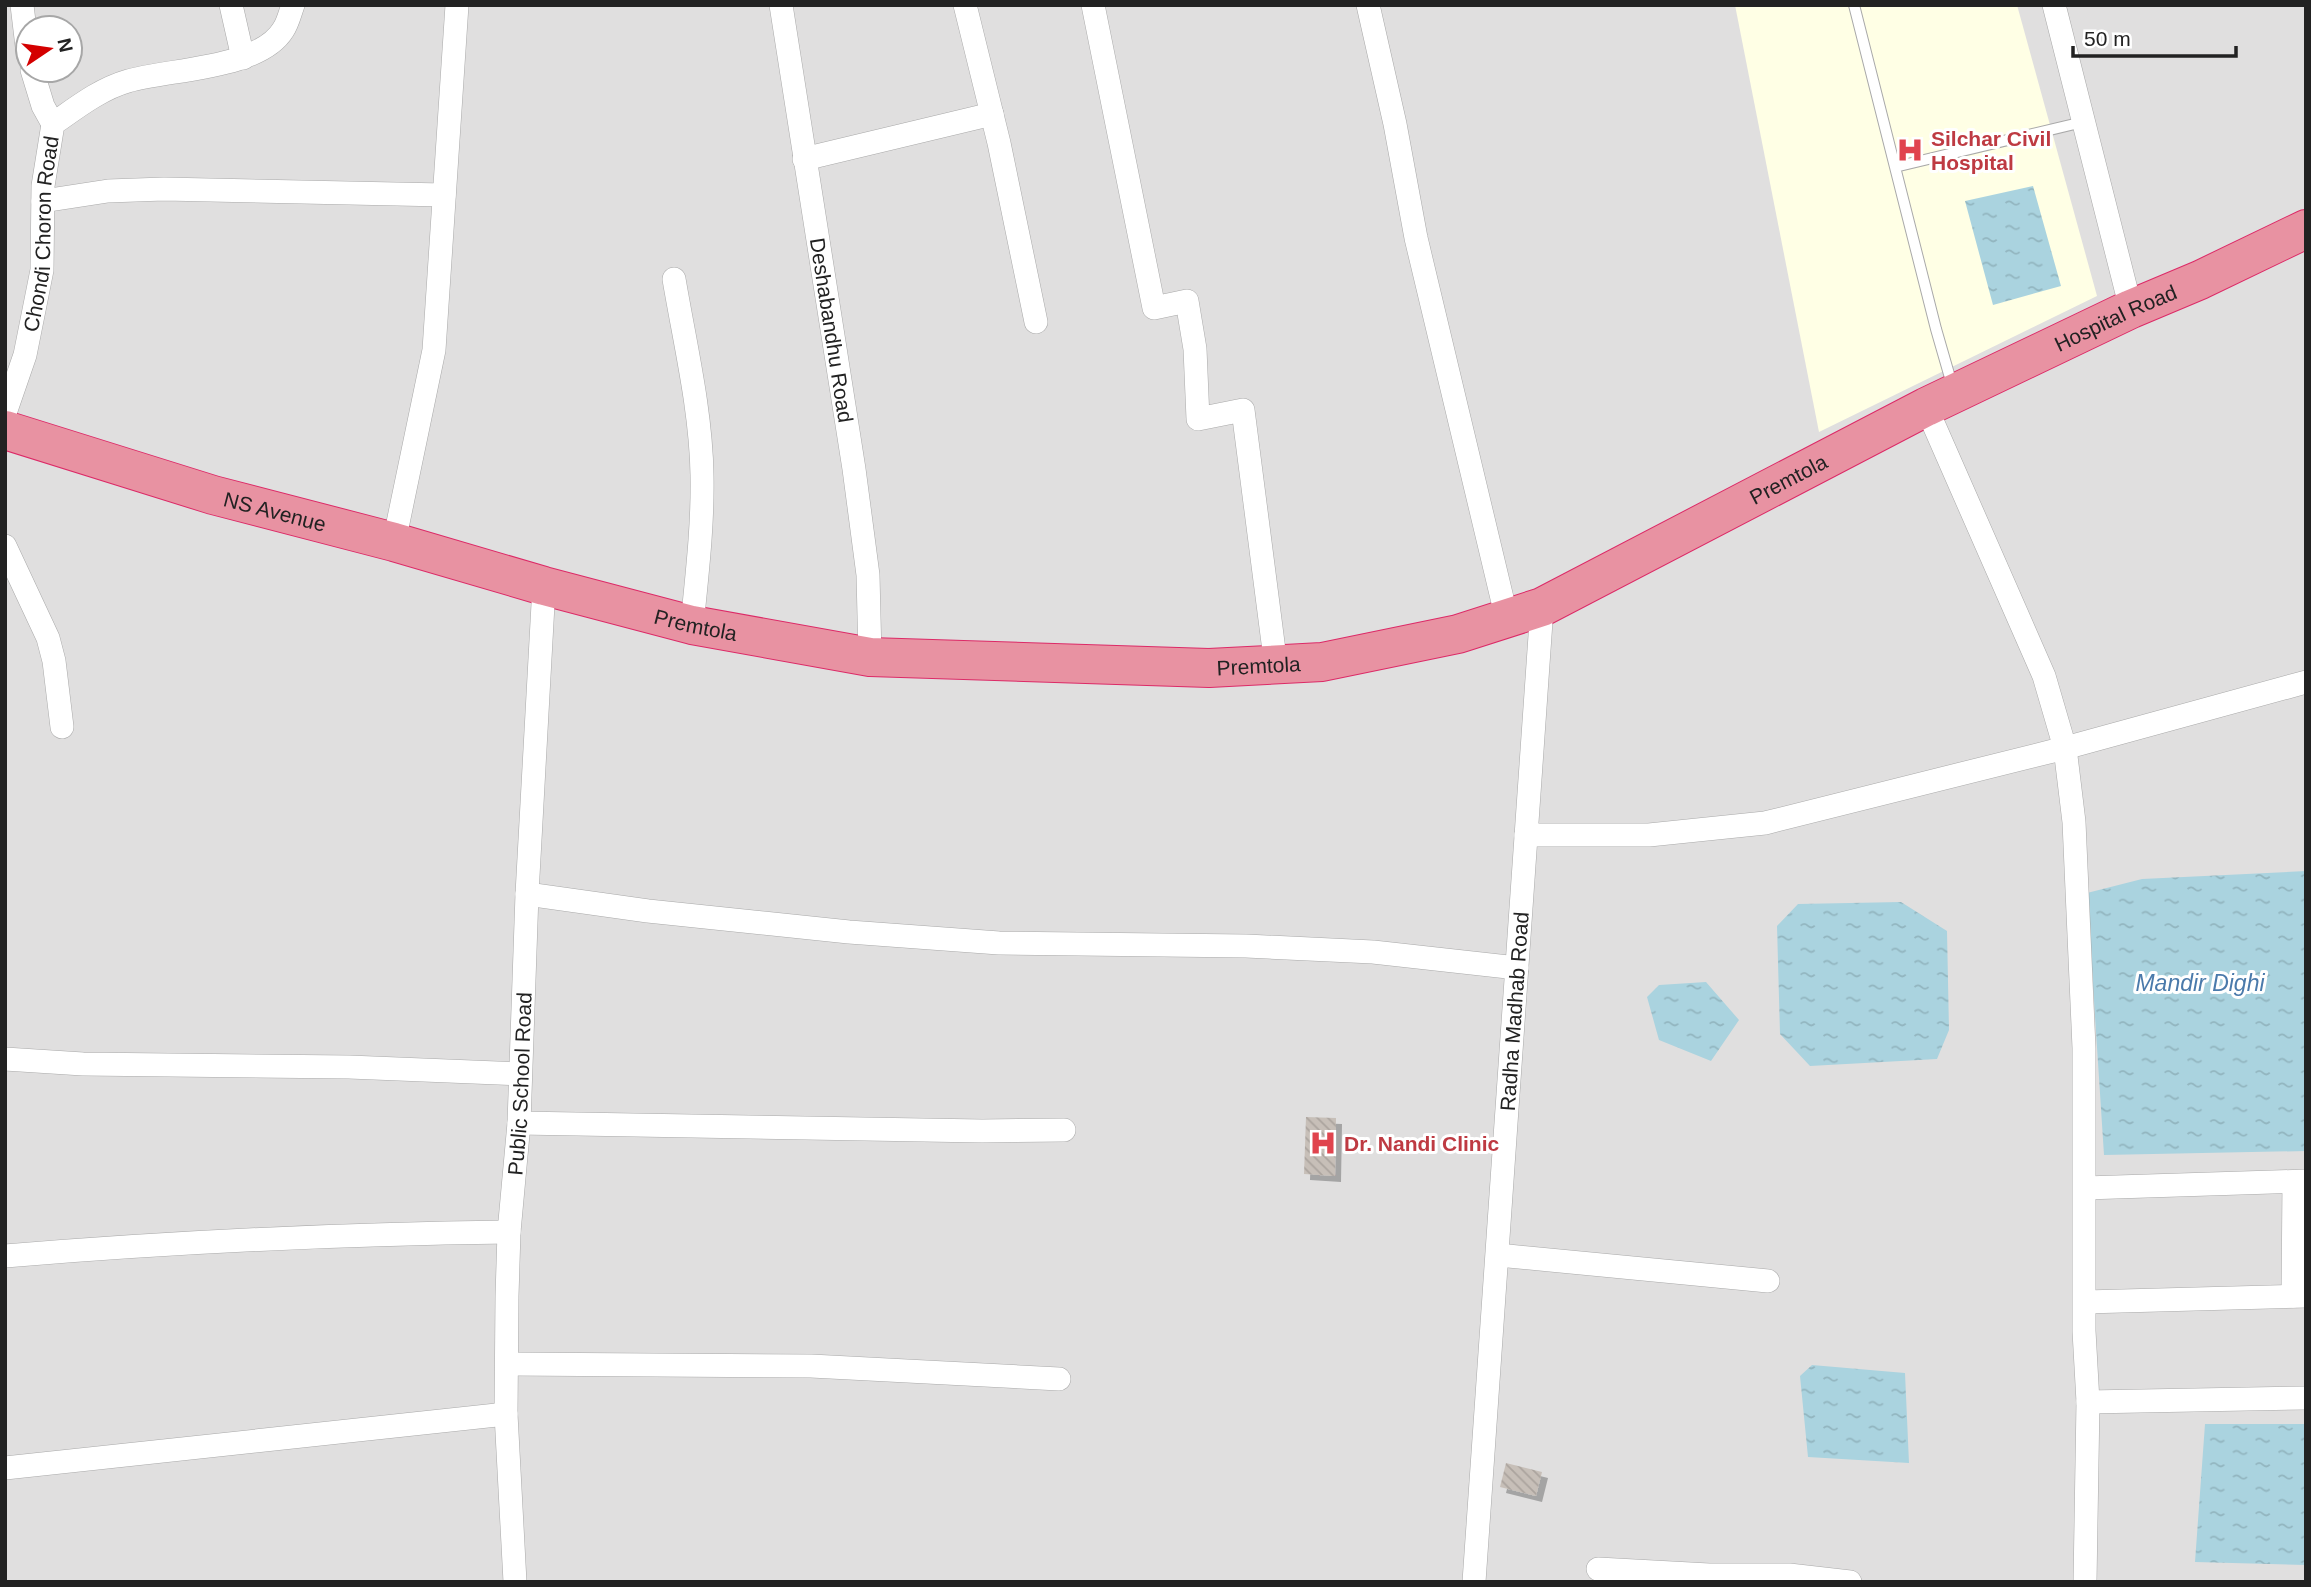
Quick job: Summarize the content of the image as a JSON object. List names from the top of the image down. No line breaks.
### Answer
{"streets":{"highway":["Hospital Road","Premtola","NS Avenue"],"street":["Chondi Choron Road","Deshabandhu Road","Radha Madhab Road","Public School Road"]},"crossings":[["Hospital Road","Premtola"],["Deshabandhu Road","Premtola"],["Premtola","NS Avenue"],["Premtola","Radha Madhab Road"],["Premtola","Public School Road"],["NS Avenue","Public School Road"]],"water":["Mandir Dighi"],"places":{"hospital":["Silchar Civil Hospital","Dr. Nandi Clinic"]},"scale_bar":"50 m","north":"right"}
